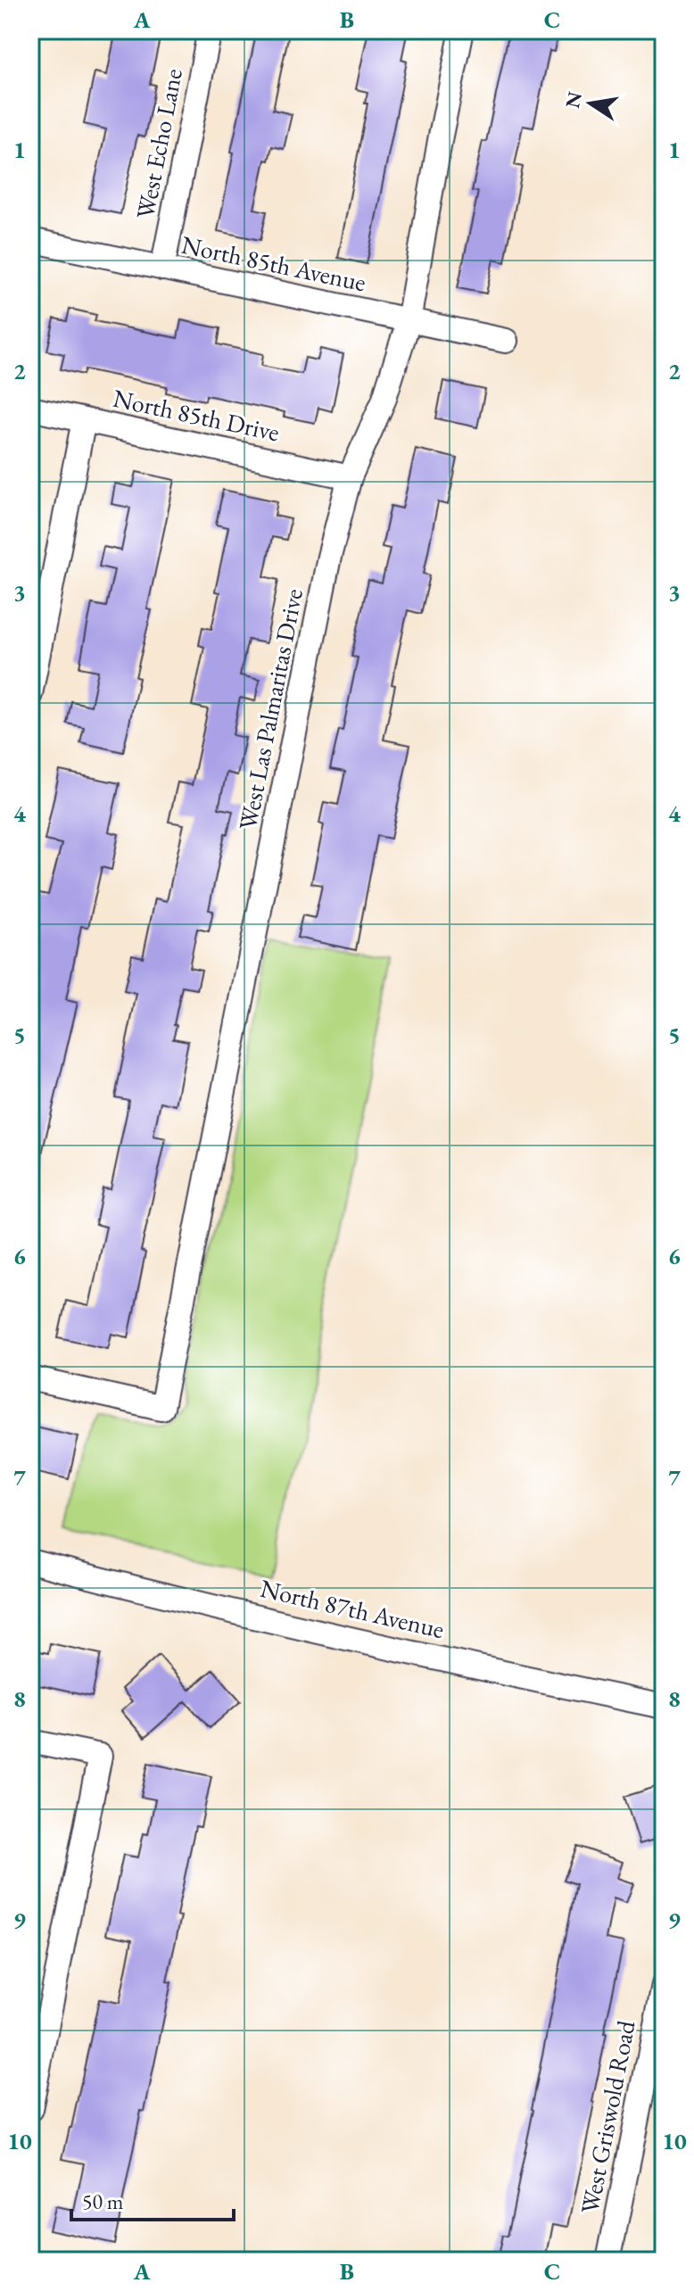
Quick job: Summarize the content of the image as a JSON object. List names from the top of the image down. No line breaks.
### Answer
{"streets":{"street":["West Echo Lane","North 85th Avenue","North 85th Drive","West Las Palmaritas Drive","North 87th Avenue","West Griswold Road"]},"crossings":[["West Echo Lane","North 85th Avenue"],["North 85th Avenue","West Las Palmaritas Drive"],["North 85th Drive","West Las Palmaritas Drive"]],"scale_bar":"50 m","north":"left","grid":{"columns":["A","B","C"],"rows":["1","2","3","4","5","6","7","8","9","10"]}}
